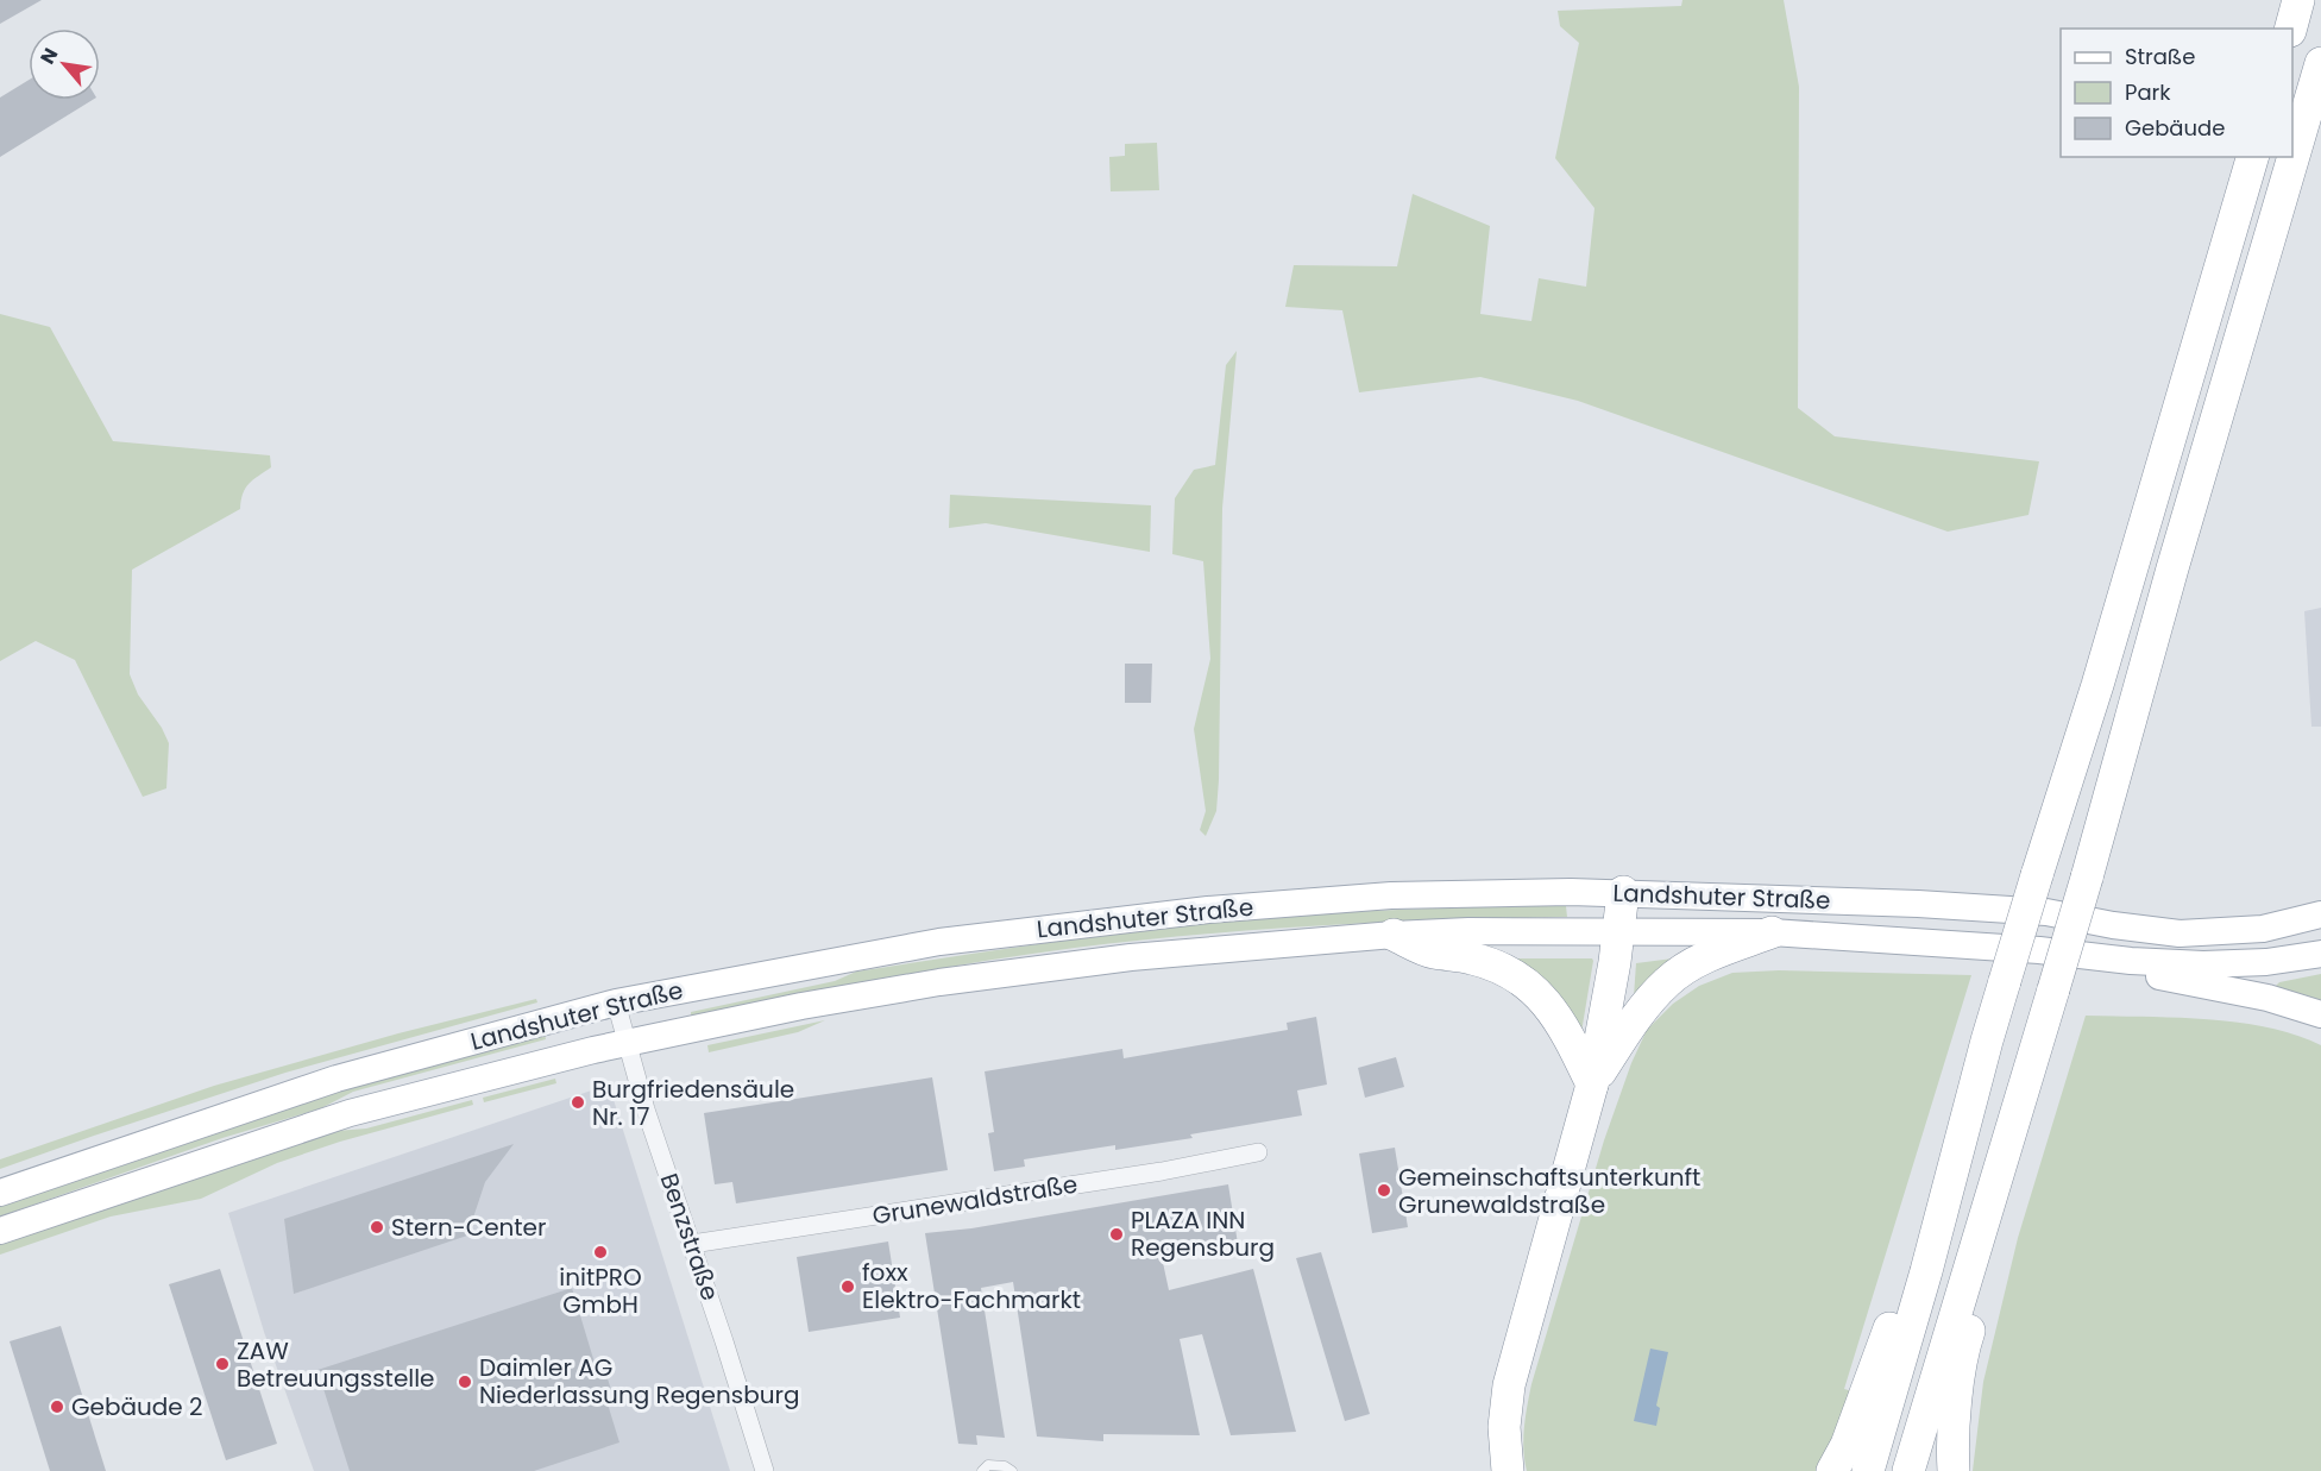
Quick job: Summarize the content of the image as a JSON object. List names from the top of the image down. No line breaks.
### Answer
{"streets":{"main road":["Landshuter Straße"],"street":["Grunewaldstraße","Benzstraße"]},"crossings":[["Landshuter Straße","Benzstraße"],["Grunewaldstraße","Benzstraße"]],"places":["Burgfriedensäule Nr. 17","Gemeinschaftsunterkunft Grunewaldstraße","Stern-Center","PLAZA INN Regensburg","initPRO GmbH","foxx Elektro-Fachmarkt","ZAW Betreuungsstelle","Daimler AG Niederlassung Regensburg","Gebäude 2"],"legend":["Straße","Park","Gebäude"],"north":"top left"}
